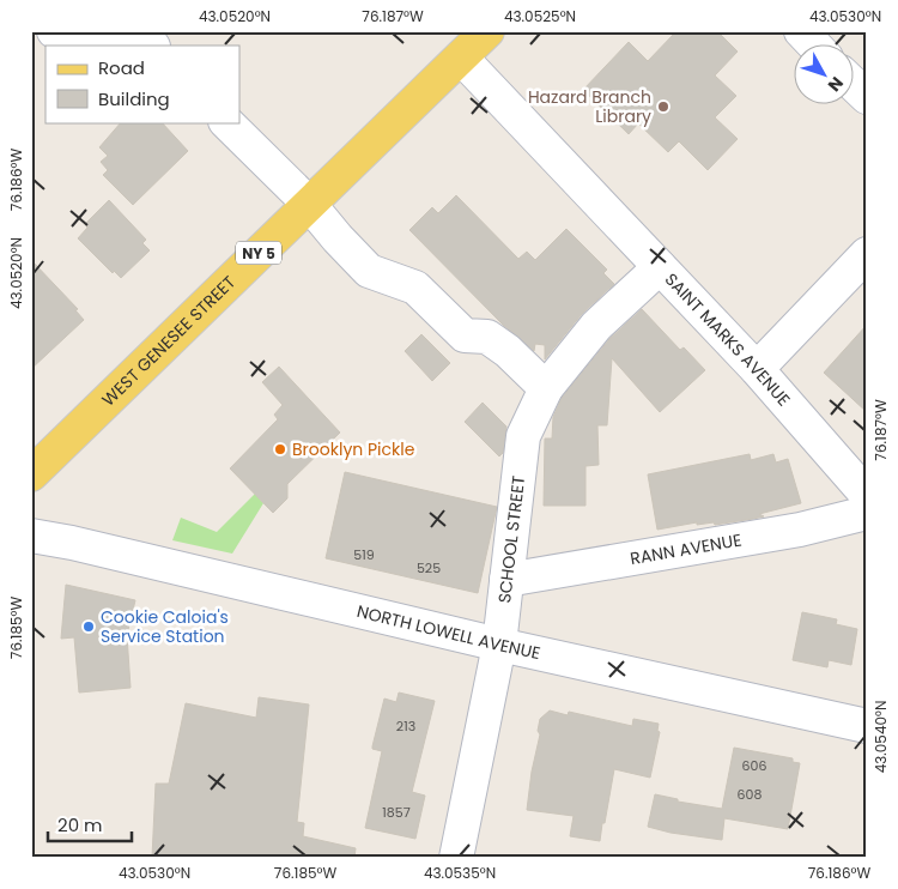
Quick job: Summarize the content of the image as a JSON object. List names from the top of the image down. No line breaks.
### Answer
{"streets":{"main road":["NY 5","WEST GENESEE STREET"],"street":["SAINT MARKS AVENUE","SCHOOL STREET","RANN AVENUE","NORTH LOWELL AVENUE"]},"crossings":[["SAINT MARKS AVENUE","WEST GENESEE STREET"],["SAINT MARKS AVENUE","SCHOOL STREET"],["SCHOOL STREET","RANN AVENUE"],["SCHOOL STREET","NORTH LOWELL AVENUE"]],"places":["Hazard Branch Library","Brooklyn Pickle","Cookie Caloia's Service Station"],"house_numbers":["519","525","213","606","608","1857"],"legend":["Road","Building"],"scale_bar":"20 m","north":"bottom right","coordinates":["43.0520°N","76.187°W","43.0525°N","43.0530°N","76.186°W","76.185°W","43.0540°N","43.0535°N"]}
